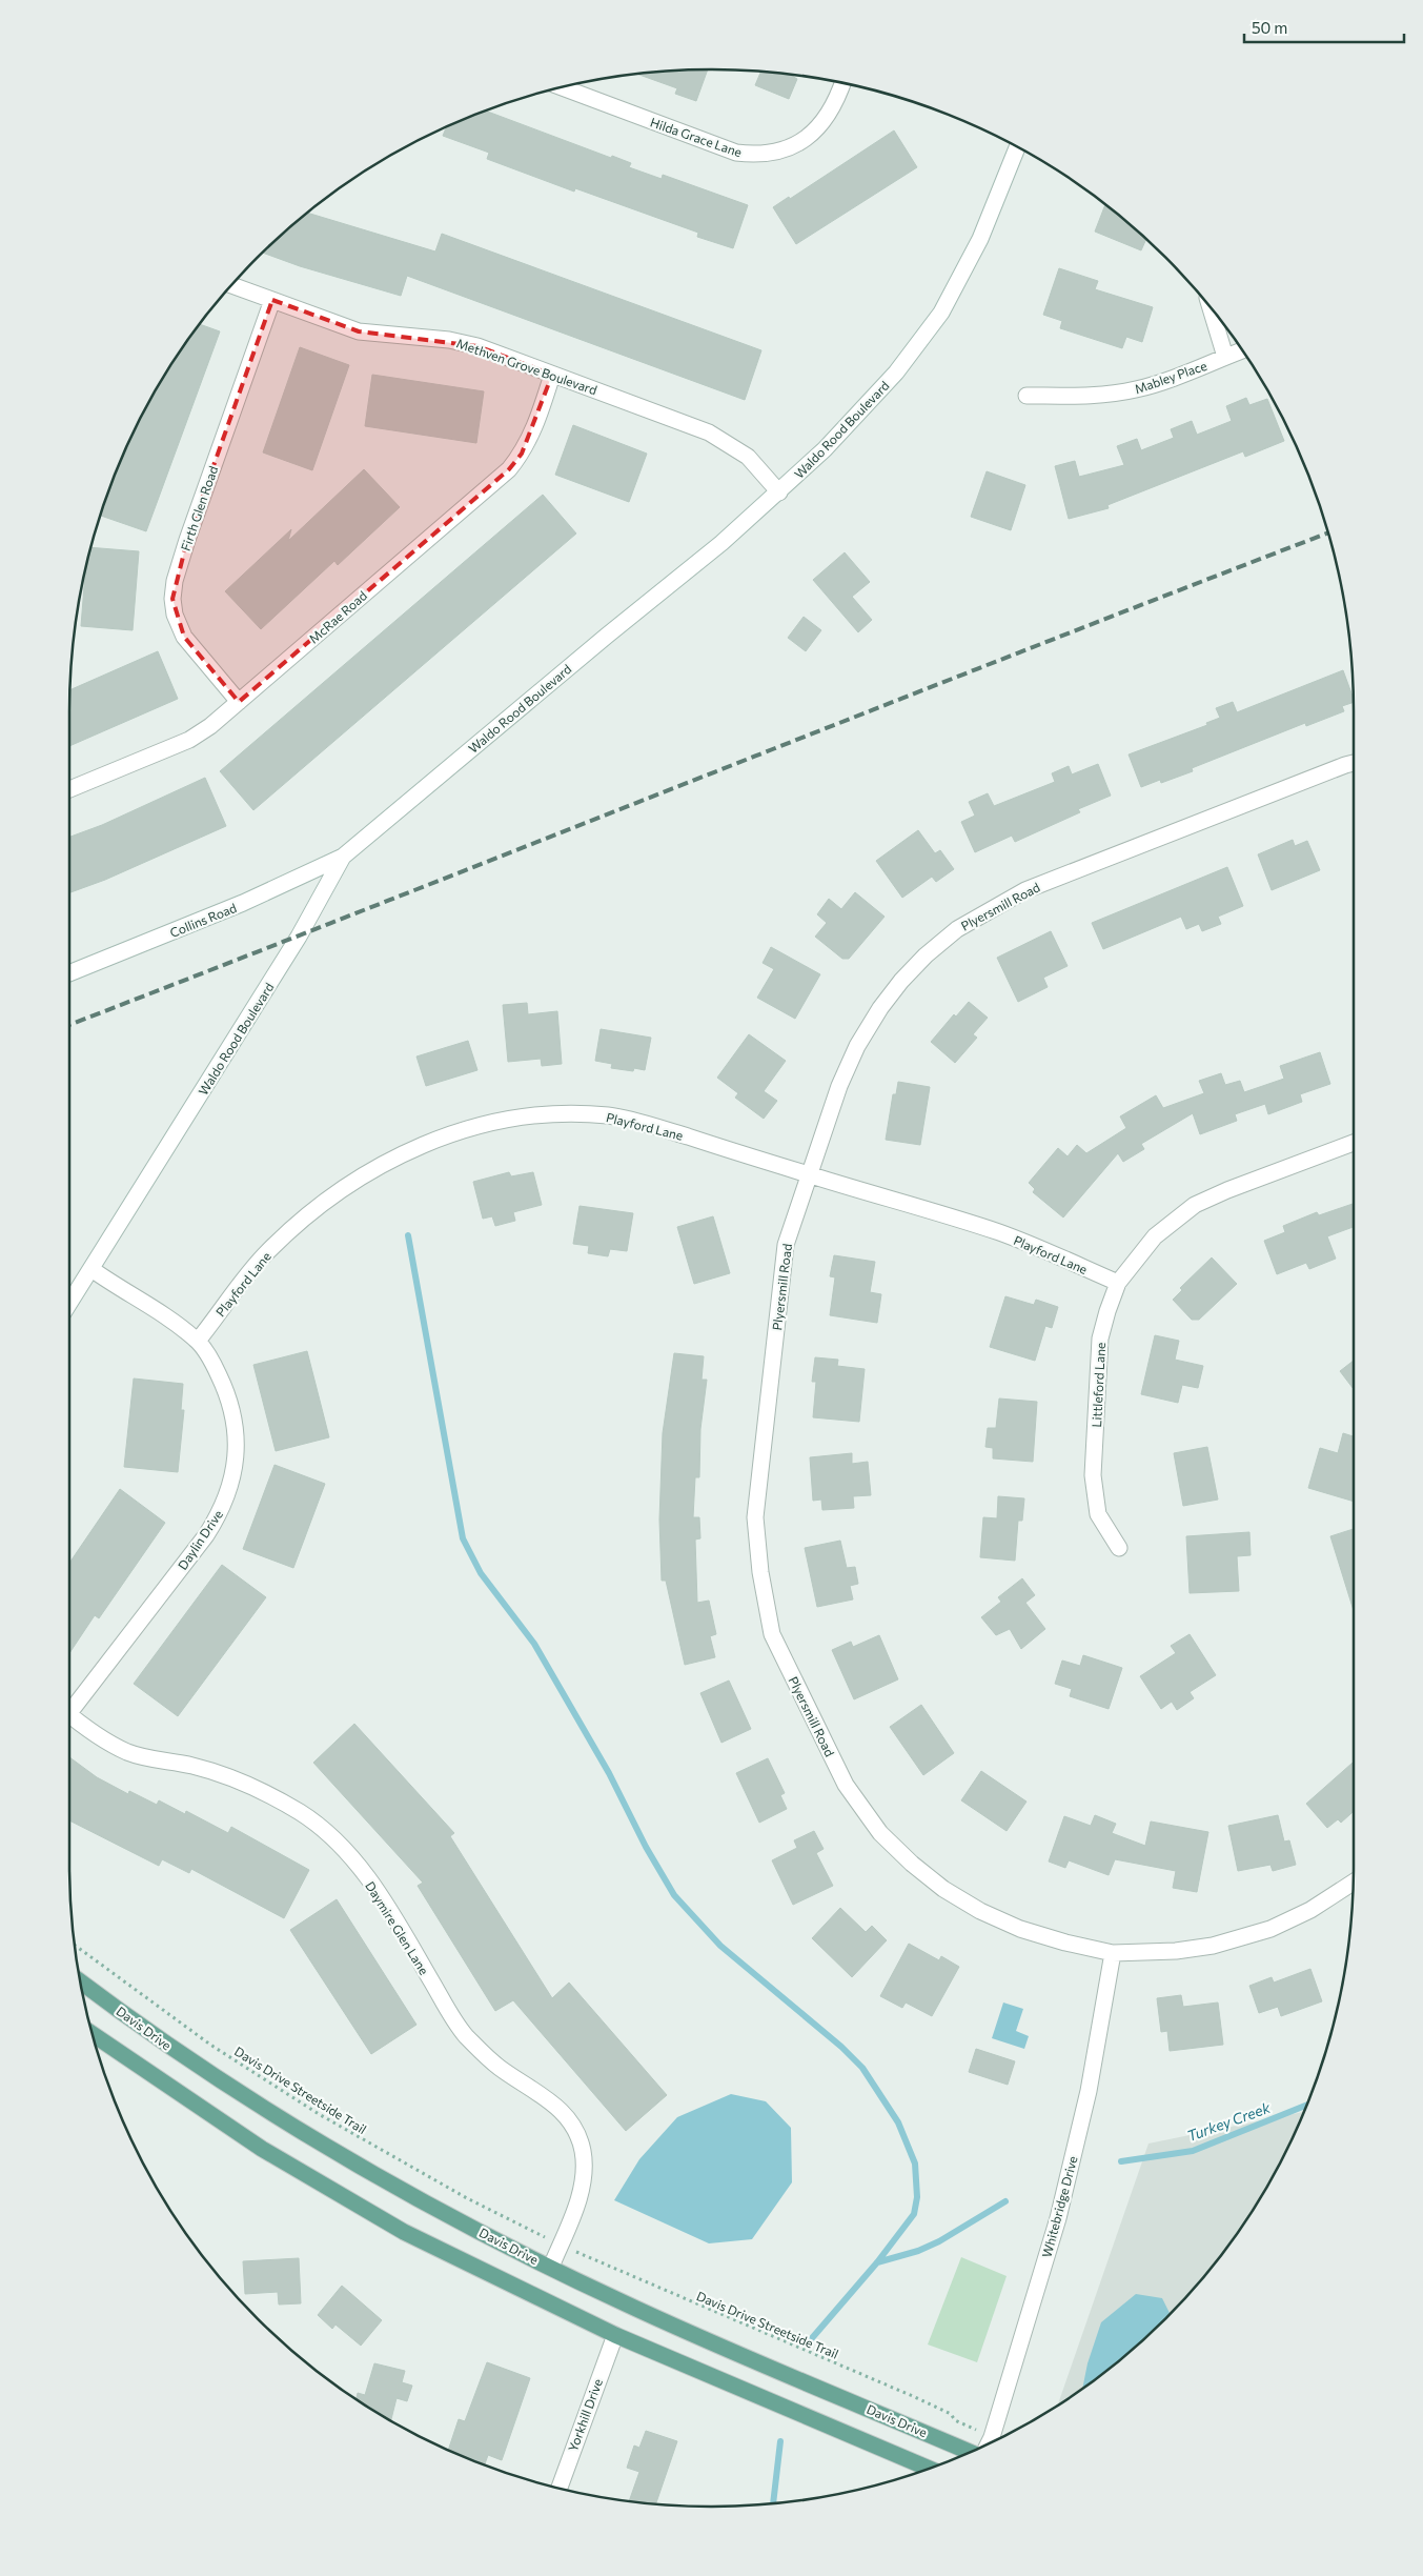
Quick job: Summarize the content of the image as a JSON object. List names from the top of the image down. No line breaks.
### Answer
{"streets":{"main road":["Davis Drive"],"street":["Hilda Grace Lane","Methven Grove Boulevard","Mabley Place","Waldo Rood Boulevard","Firth Glen Road","McRae Road","Plyersmill Road","Collins Road","Playford Lane","Littleford Lane","Daylin Drive","Daymire Glen Lane","Whitebridge Drive","Yorkhill Drive"],"path":["Davis Drive Streetside Trail"]},"crossings":[["Methven Grove Boulevard","Waldo Rood Boulevard"],["Methven Grove Boulevard","Firth Glen Road"],["Methven Grove Boulevard","McRae Road"],["Waldo Rood Boulevard","Collins Road"],["Waldo Rood Boulevard","Daylin Drive"],["Firth Glen Road","McRae Road"],["Plyersmill Road","Playford Lane"],["Plyersmill Road","Whitebridge Drive"],["Playford Lane","Littleford Lane"],["Playford Lane","Daylin Drive"],["Daymire Glen Lane","Davis Drive"]],"water":["Turkey Creek"],"scale_bar":"50 m"}
